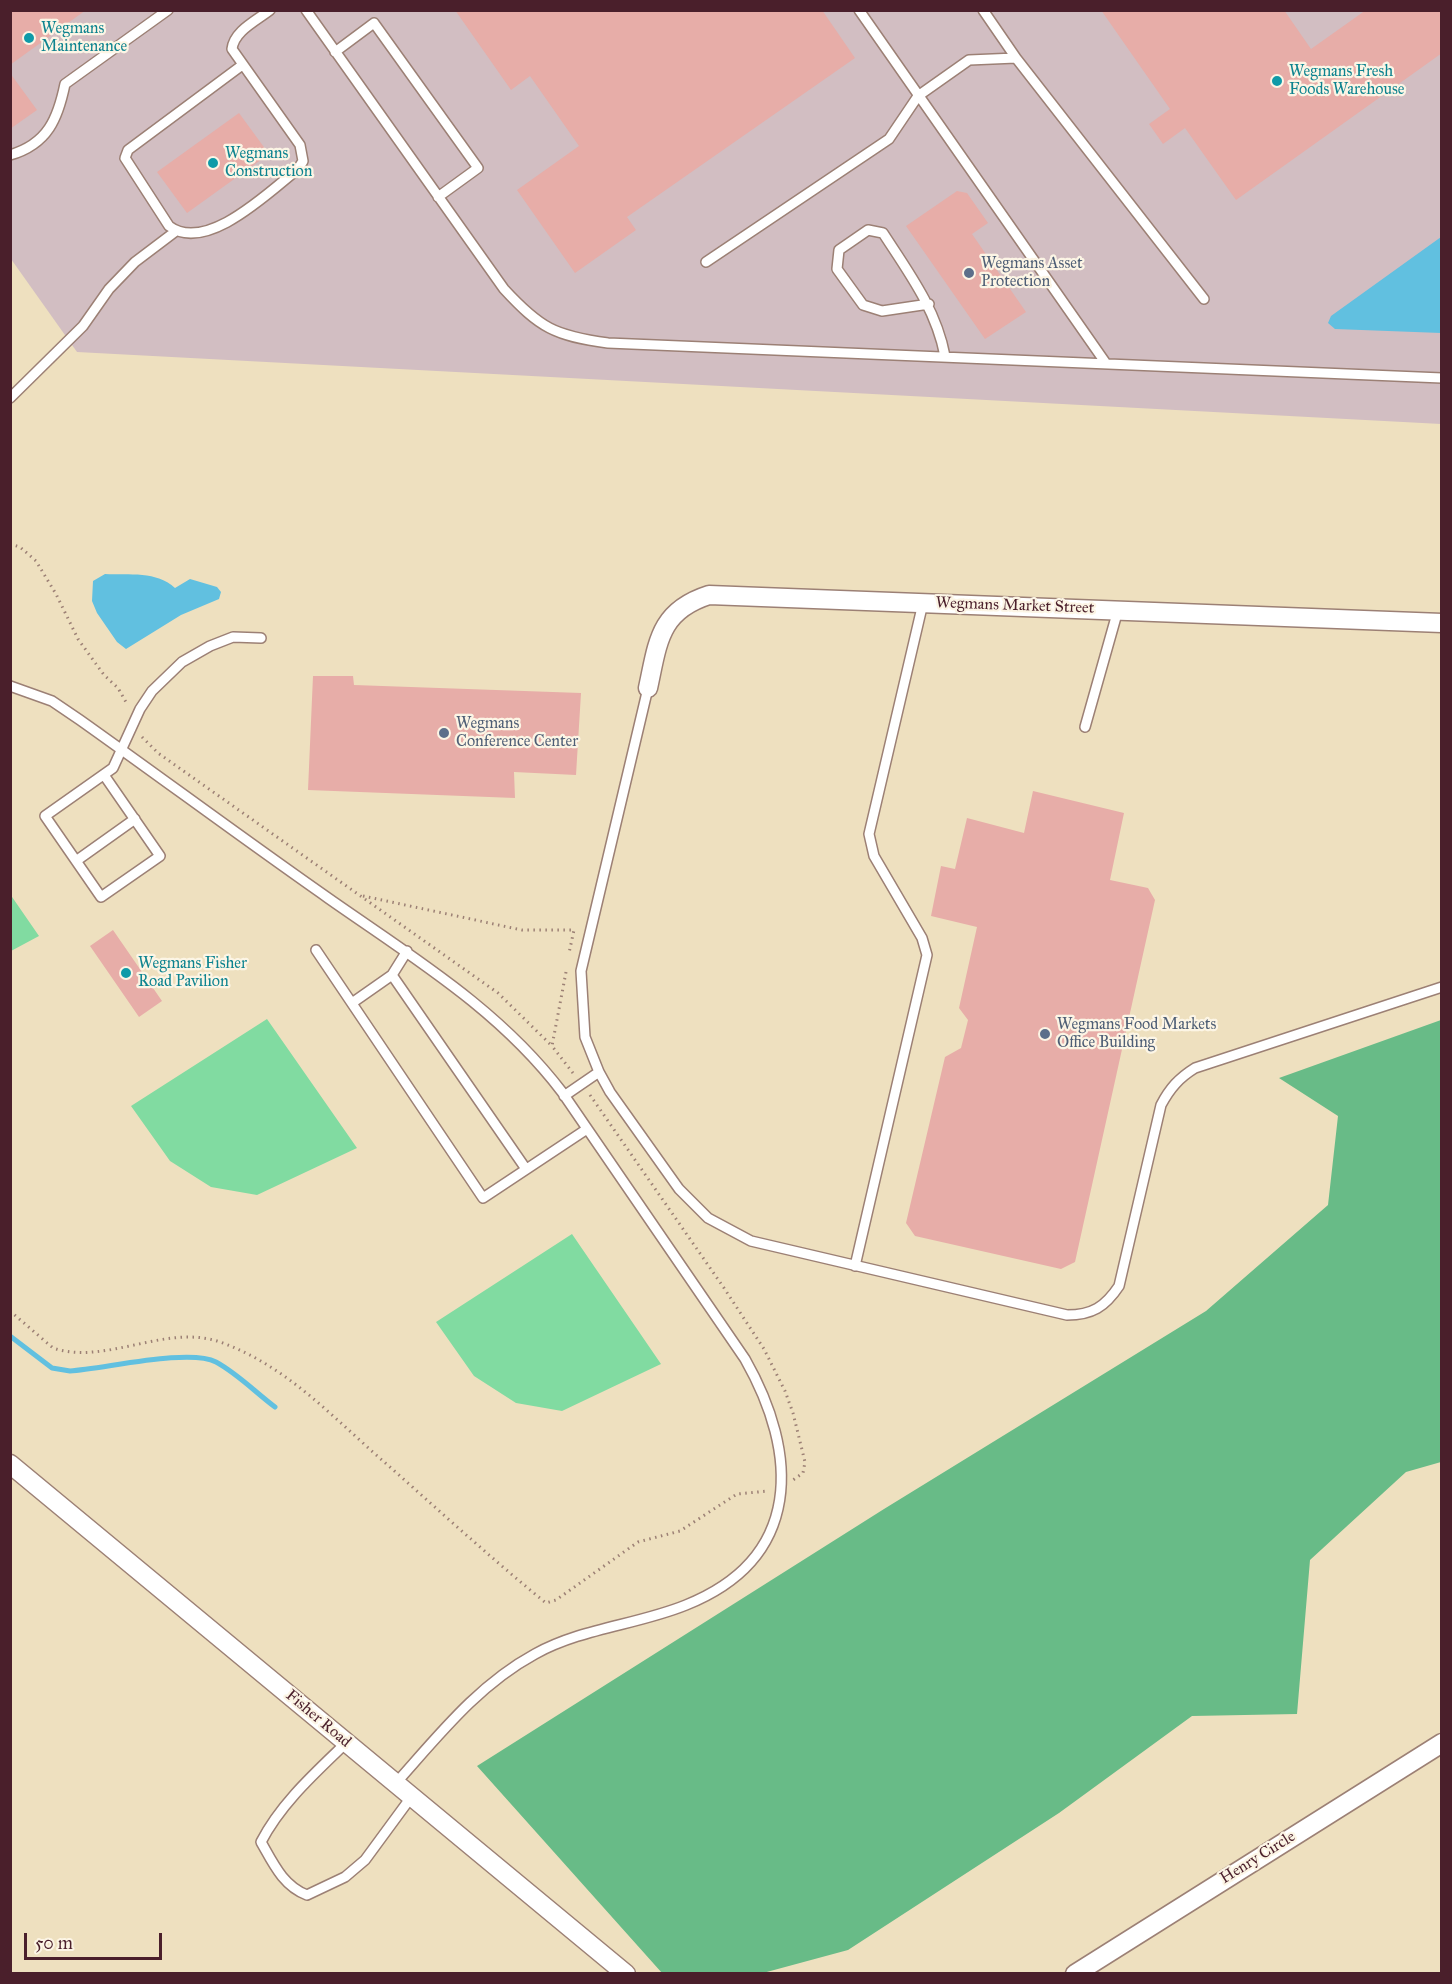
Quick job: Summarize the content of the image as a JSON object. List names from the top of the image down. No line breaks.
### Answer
{"streets":{"street":["Wegmans Market Street","Fisher Road","Henry Circle"]},"places":["Wegmans Maintenance","Wegmans Fresh Foods Warehouse","Wegmans Construction","Wegmans Asset Protection","Wegmans Conference Center","Wegmans Fisher Road Pavilion","Wegmans Food Markets Office Building"],"scale_bar":"50 m"}
